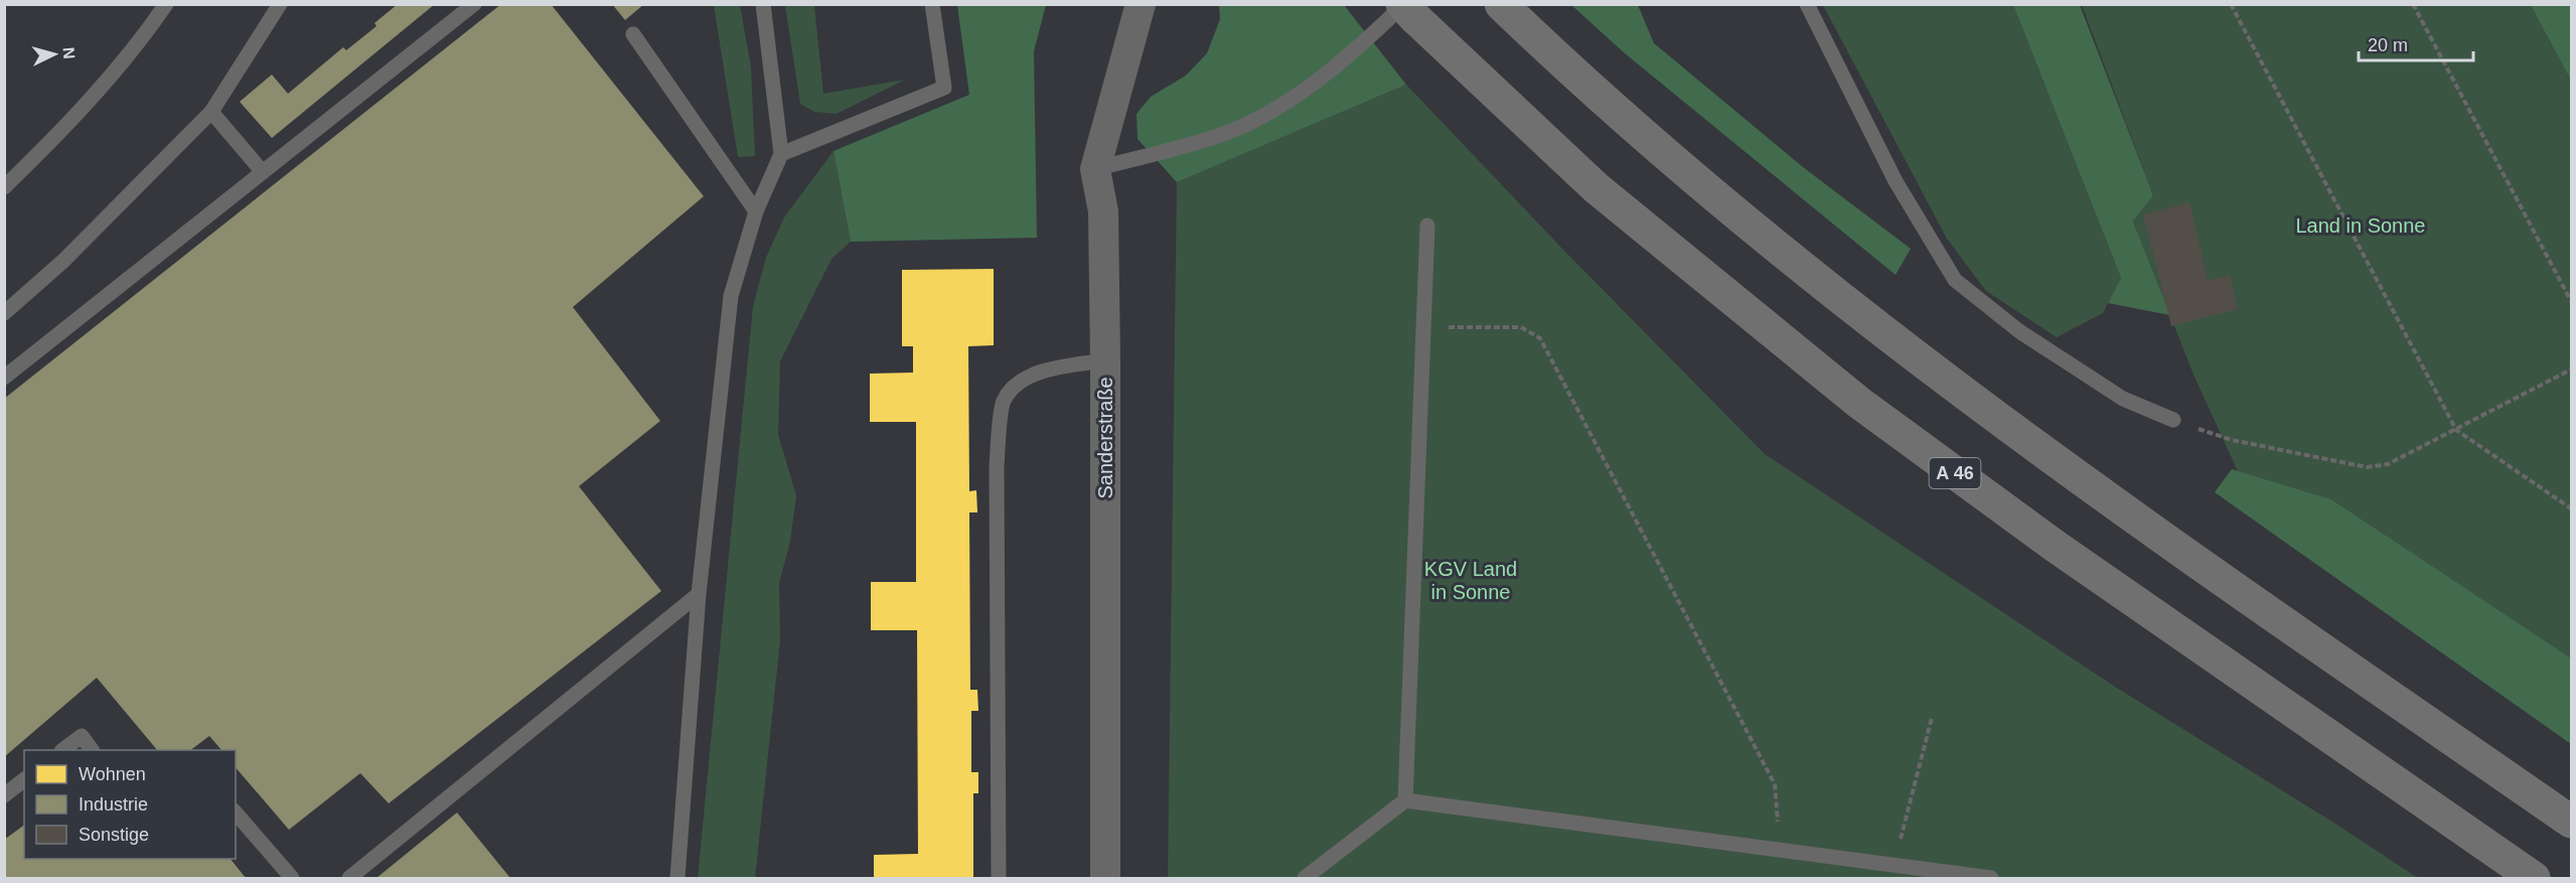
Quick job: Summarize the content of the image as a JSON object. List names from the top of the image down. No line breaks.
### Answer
{"streets":{"highway":["A 46"],"street":["Sanderstraße"]},"parks":["Land in Sonne","KGV Land in Sonne"],"legend":["Wohnen","Industrie","Sonstige"],"scale_bar":"20 m","north":"right"}
